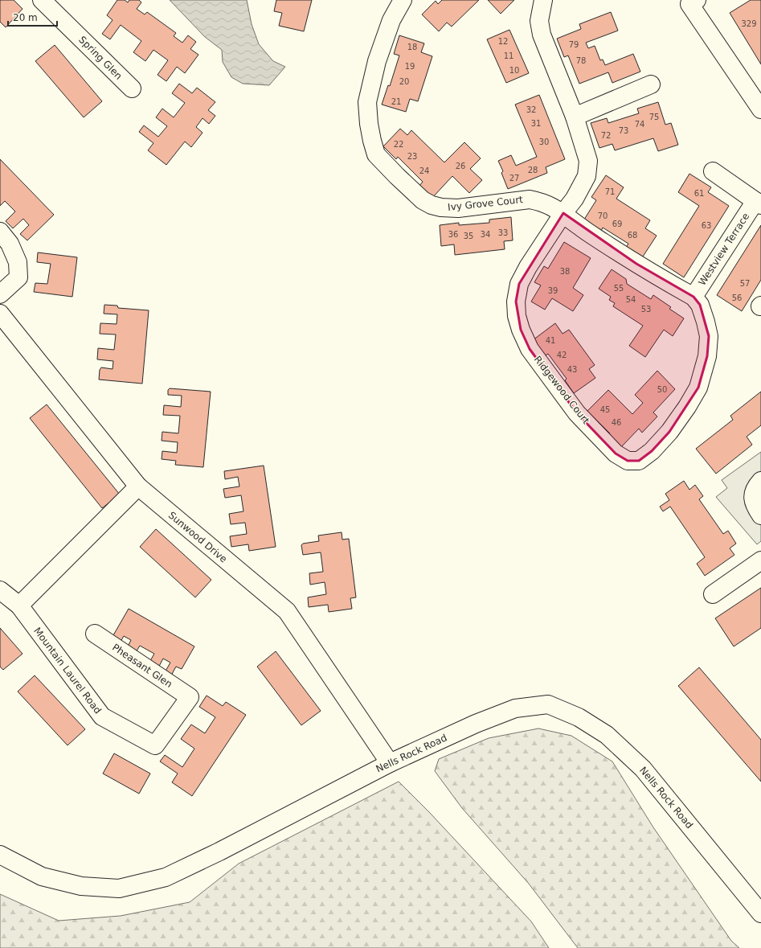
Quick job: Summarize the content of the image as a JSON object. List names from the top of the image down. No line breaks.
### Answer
{"streets":{"street":["Spring Glen","Ivy Grove Court","Westview Terrace","Ridgewood Court","Sunwood Drive","Pheasant Glen","Mountain Laurel Road","Nells Rock Road"]},"crossings":[["Ivy Grove Court","Ridgewood Court"],["Westview Terrace","Ridgewood Court"],["Sunwood Drive","Nells Rock Road"],["Pheasant Glen","Mountain Laurel Road"]],"house_numbers":["329","12","79","18","11","78","19","10","20","21","32","75","31","74","73","72","30","22","23","26","28","24","27","71","61","70","69","63","33","36","34","68","35","38","57","55","39","56","54","53","41","42","43","50","45","46"],"scale_bar":"20 m"}
